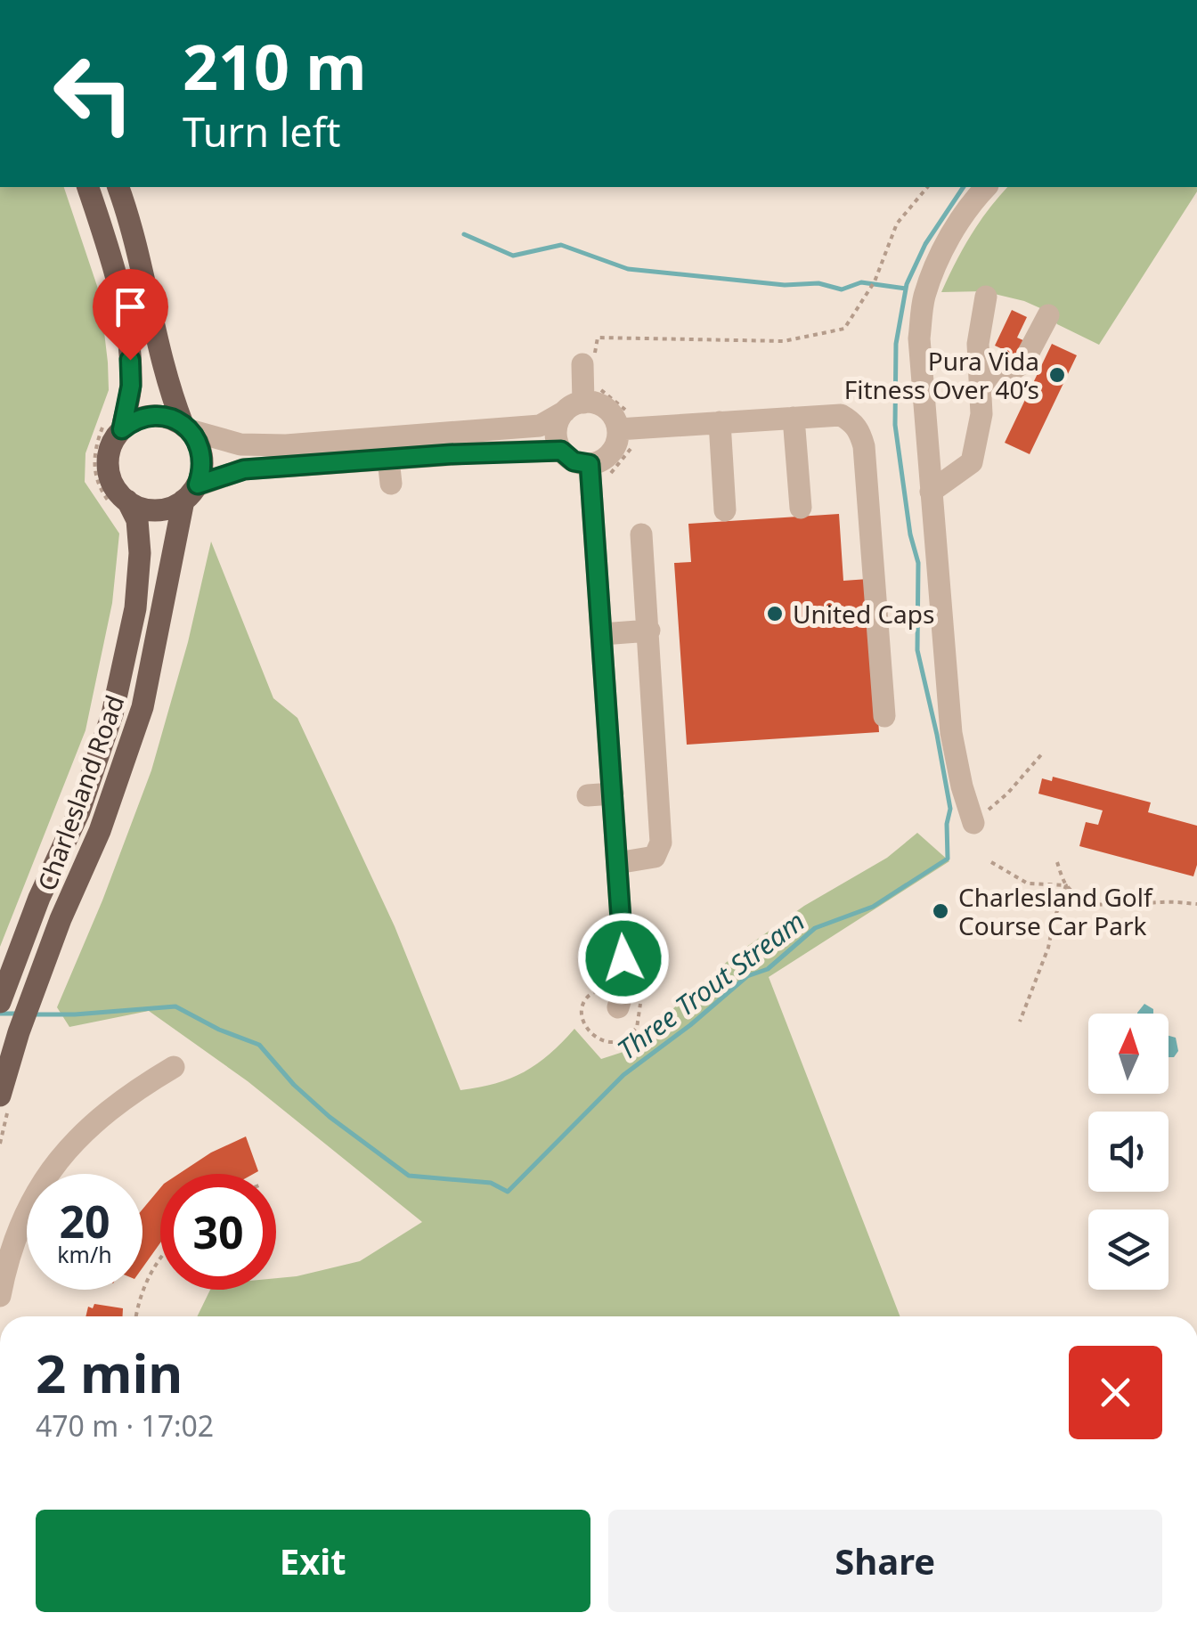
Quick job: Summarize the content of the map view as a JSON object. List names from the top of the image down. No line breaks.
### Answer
{"streets":{"main road":["Charlesland Road"]},"water":["Three Trout Stream"],"places":["Pura Vida Fitness Over 40’s","United Caps","Charlesland Golf Course Car Park"],"north":"top","page":{"turn":["210 m","Turn left"],"speed":"20 km/h","limit":"30","heading":["2 min","470 m · 17:02"],"buttons":["Exit","Share"]}}
